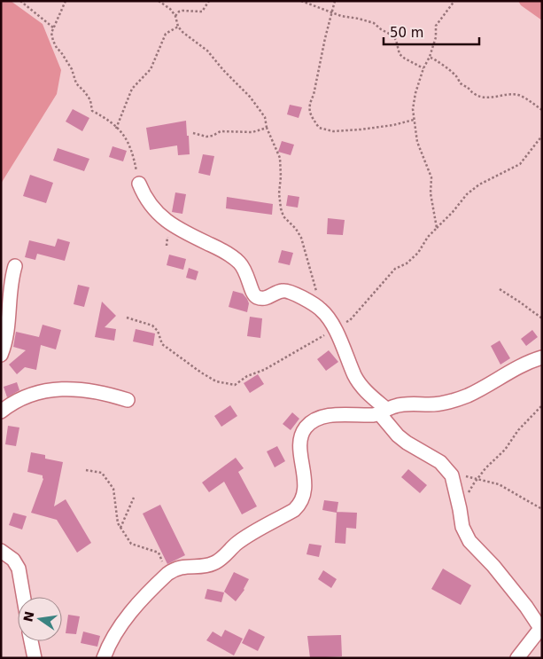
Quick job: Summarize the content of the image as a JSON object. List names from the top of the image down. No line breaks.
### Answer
{"scale_bar":"50 m","north":"left"}
